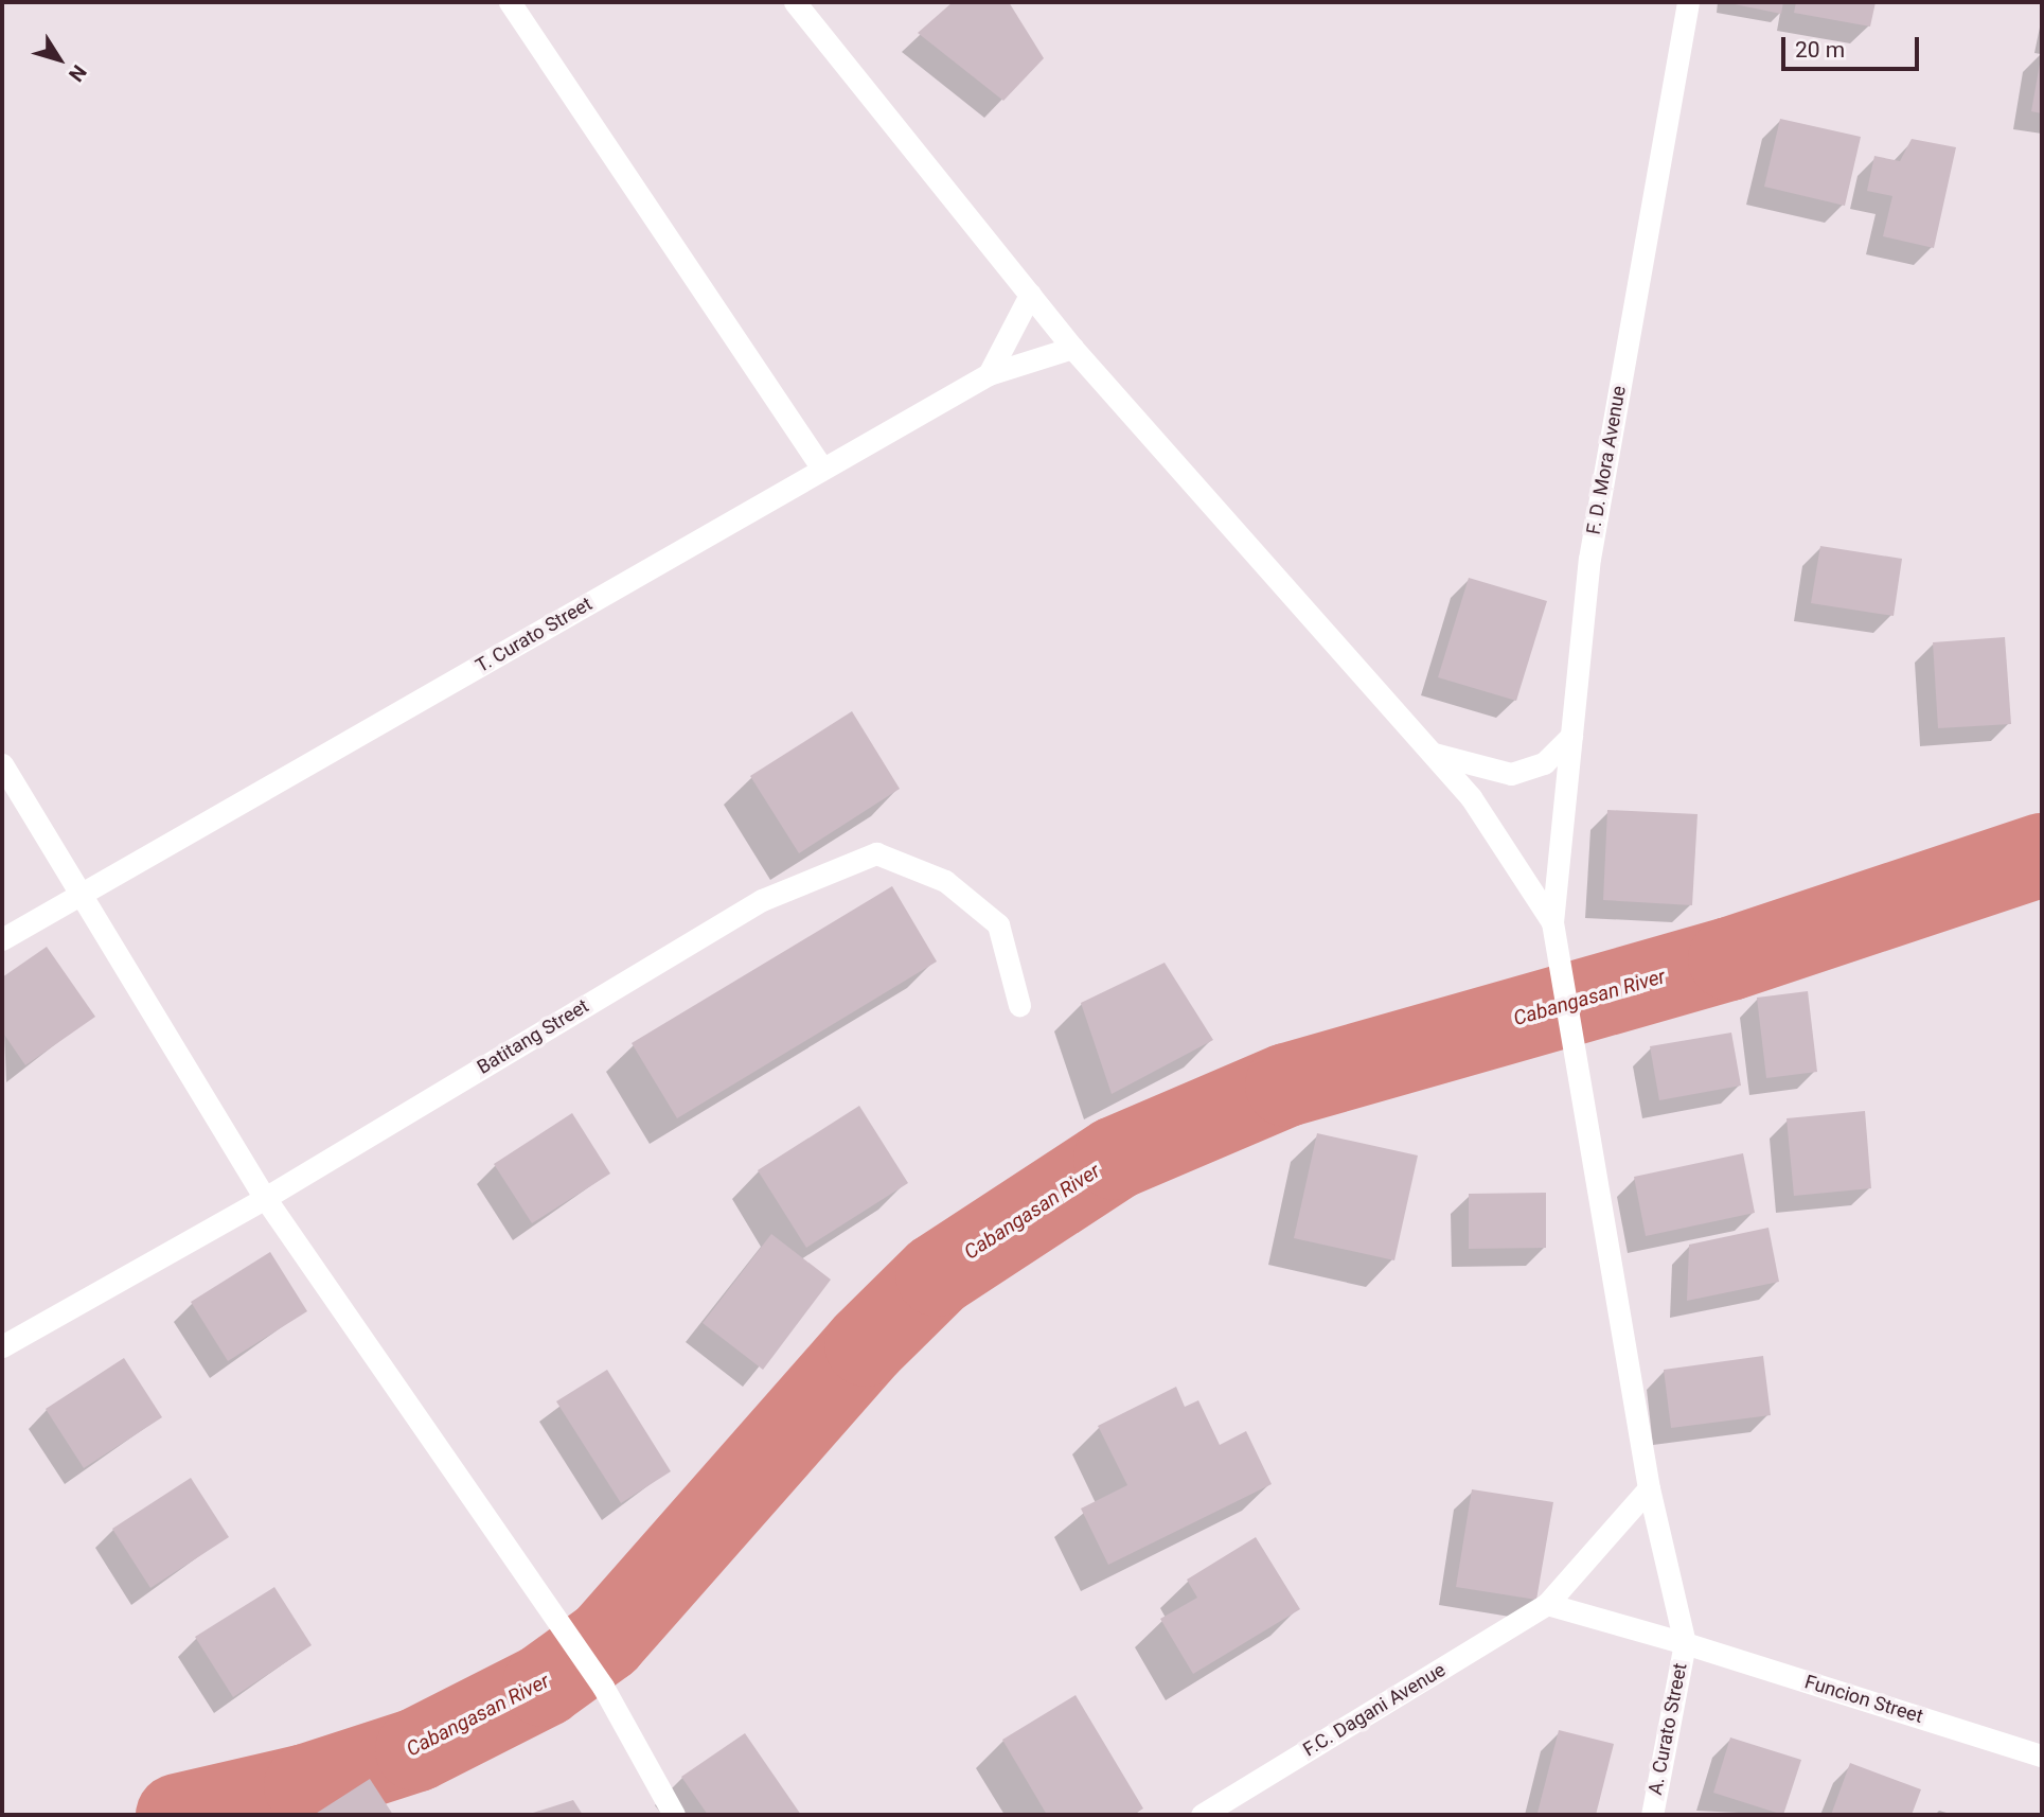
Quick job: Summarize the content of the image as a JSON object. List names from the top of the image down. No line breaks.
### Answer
{"streets":{"street":["F. D. Mora Avenue","T. Curato Street","Batitang Street","Funcion Street","F.C. Dagani Avenue","A. Curato Street"]},"crossings":[["Funcion Street","F.C. Dagani Avenue"],["Funcion Street","A. Curato Street"]],"water":["Cabangasan River"],"scale_bar":"20 m","north":"bottom right"}
